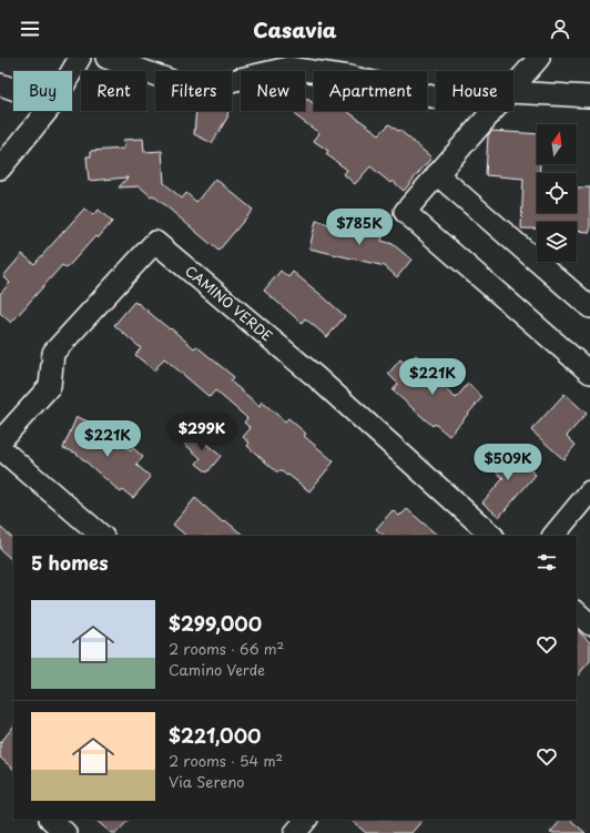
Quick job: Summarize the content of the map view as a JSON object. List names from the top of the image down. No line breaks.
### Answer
{"streets":{"street":["CAMINO VERDE"]},"north":"top","page":{"header":"Casavia","chip":["Buy","Rent","Filters","New","Apartment","House"],"price":["$785K","$221K","$299K","$221K","$509K"],"heading":"5 homes","list":[{"name":"$299,000","note":"2 rooms · 66 m² · Camino Verde"},{"name":"$221,000","note":"2 rooms · 54 m² · Via Sereno"}]}}
